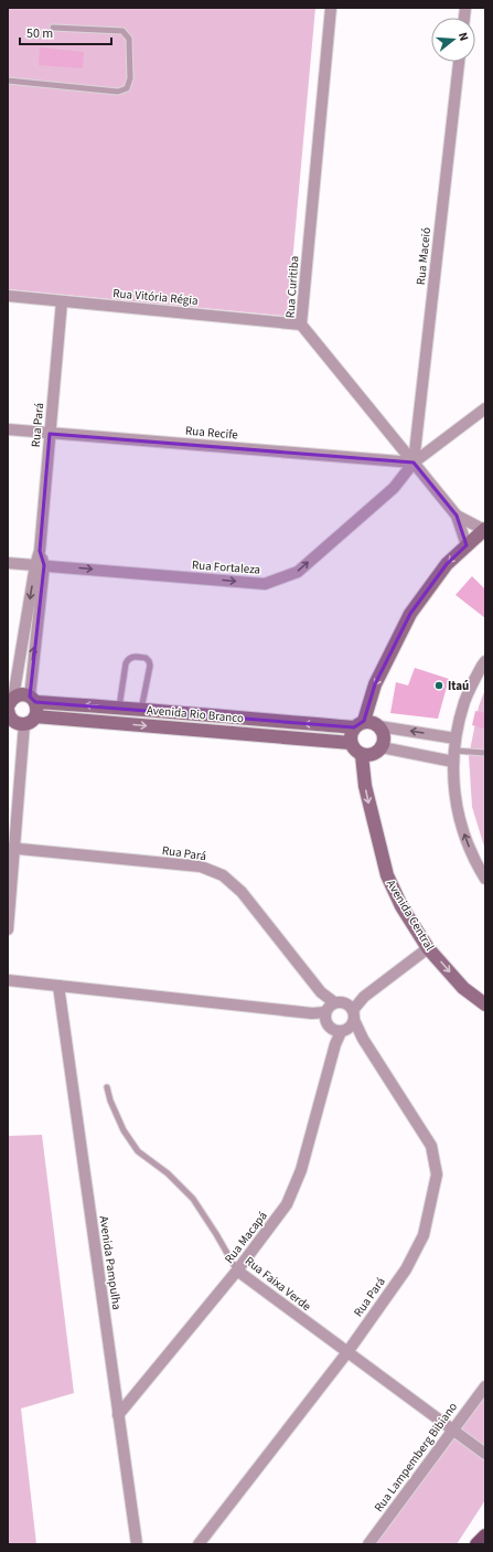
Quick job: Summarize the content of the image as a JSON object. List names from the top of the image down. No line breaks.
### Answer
{"streets":{"street":["Rua Maceió","Rua Curitiba","Rua Vitória Régia","Rua Pará","Rua Recife","Rua Fortaleza","Avenida Rio Branco","Avenida Central","Rua Macapá","Avenida Pampulha","Rua Faixa Verde","Rua Lampemberg Bibiano"]},"crossings":[["Rua Maceió","Rua Curitiba"],["Rua Maceió","Rua Recife"],["Rua Maceió","Rua Fortaleza"],["Rua Curitiba","Rua Vitória Régia"],["Rua Curitiba","Rua Recife"],["Rua Curitiba","Rua Fortaleza"],["Rua Vitória Régia","Rua Pará"],["Rua Pará","Rua Recife"],["Rua Pará","Rua Fortaleza"],["Rua Pará","Avenida Rio Branco"],["Rua Pará","Rua Macapá"],["Rua Pará","Rua Faixa Verde"],["Rua Recife","Rua Fortaleza"],["Avenida Rio Branco","Avenida Central"],["Rua Macapá","Avenida Pampulha"],["Rua Macapá","Rua Faixa Verde"],["Rua Faixa Verde","Rua Lampemberg Bibiano"]],"one_way":["Rua Fortaleza"],"places":["Itaú"],"scale_bar":"50 m","north":"right"}
